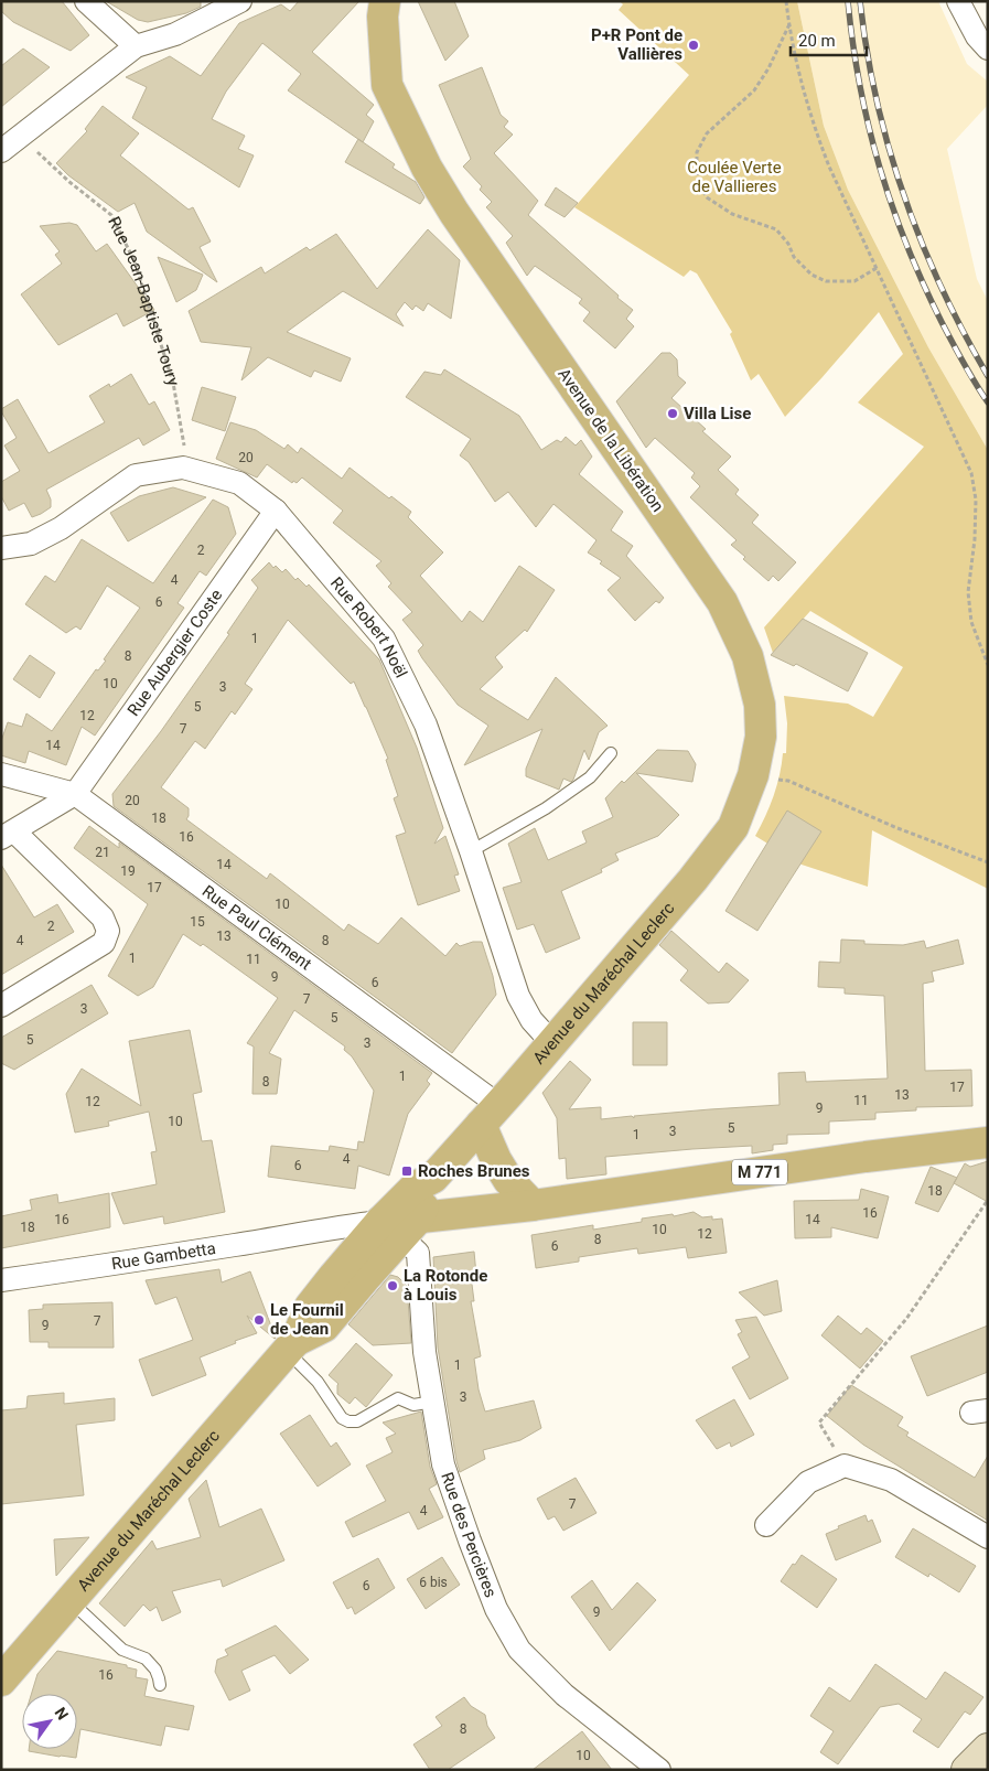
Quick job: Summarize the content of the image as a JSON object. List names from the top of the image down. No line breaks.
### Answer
{"streets":{"main road":["Avenue de la Libération","Avenue du Maréchal Leclerc","M 771"],"street":["Rue Robert Noël","Rue Aubergier Coste","Rue Paul Clément","Rue Gambetta","Rue des Percières"],"path":["Rue Jean-Baptiste Toury"]},"crossings":[["Avenue de la Libération","Avenue du Maréchal Leclerc"],["Rue Robert Noël","Rue Aubergier Coste"],["Rue Robert Noël","Avenue du Maréchal Leclerc"],["Rue Aubergier Coste","Rue Paul Clément"],["Rue Paul Clément","Avenue du Maréchal Leclerc"],["Avenue du Maréchal Leclerc","M 771"],["Avenue du Maréchal Leclerc","Rue Gambetta"],["Avenue du Maréchal Leclerc","Rue des Percières"],["M 771","Rue Gambetta"],["M 771","Rue des Percières"],["Rue Gambetta","Rue des Percières"]],"parks":["Coulée Verte de Vallieres"],"places":{"other":["P+R Pont de Vallières","Villa Lise","La Rotonde à Louis","Le Fournil de Jean"],"transit":["Roches Brunes"]},"house_numbers":["20","2","4","6","1","8","10","3","5","12","7","14","20","18","16","21","14","19","17","10","15","2","13","4","8","1","11","9","6","7","3","5","5","3","1","8","17","13","11","12","9","10","5","3","1","4","6","18","16","16","14","18","10","12","8","6","7","9","1","3","7","4","6 bis","6","9","16","8","10"],"scale_bar":"20 m","north":"top right"}
